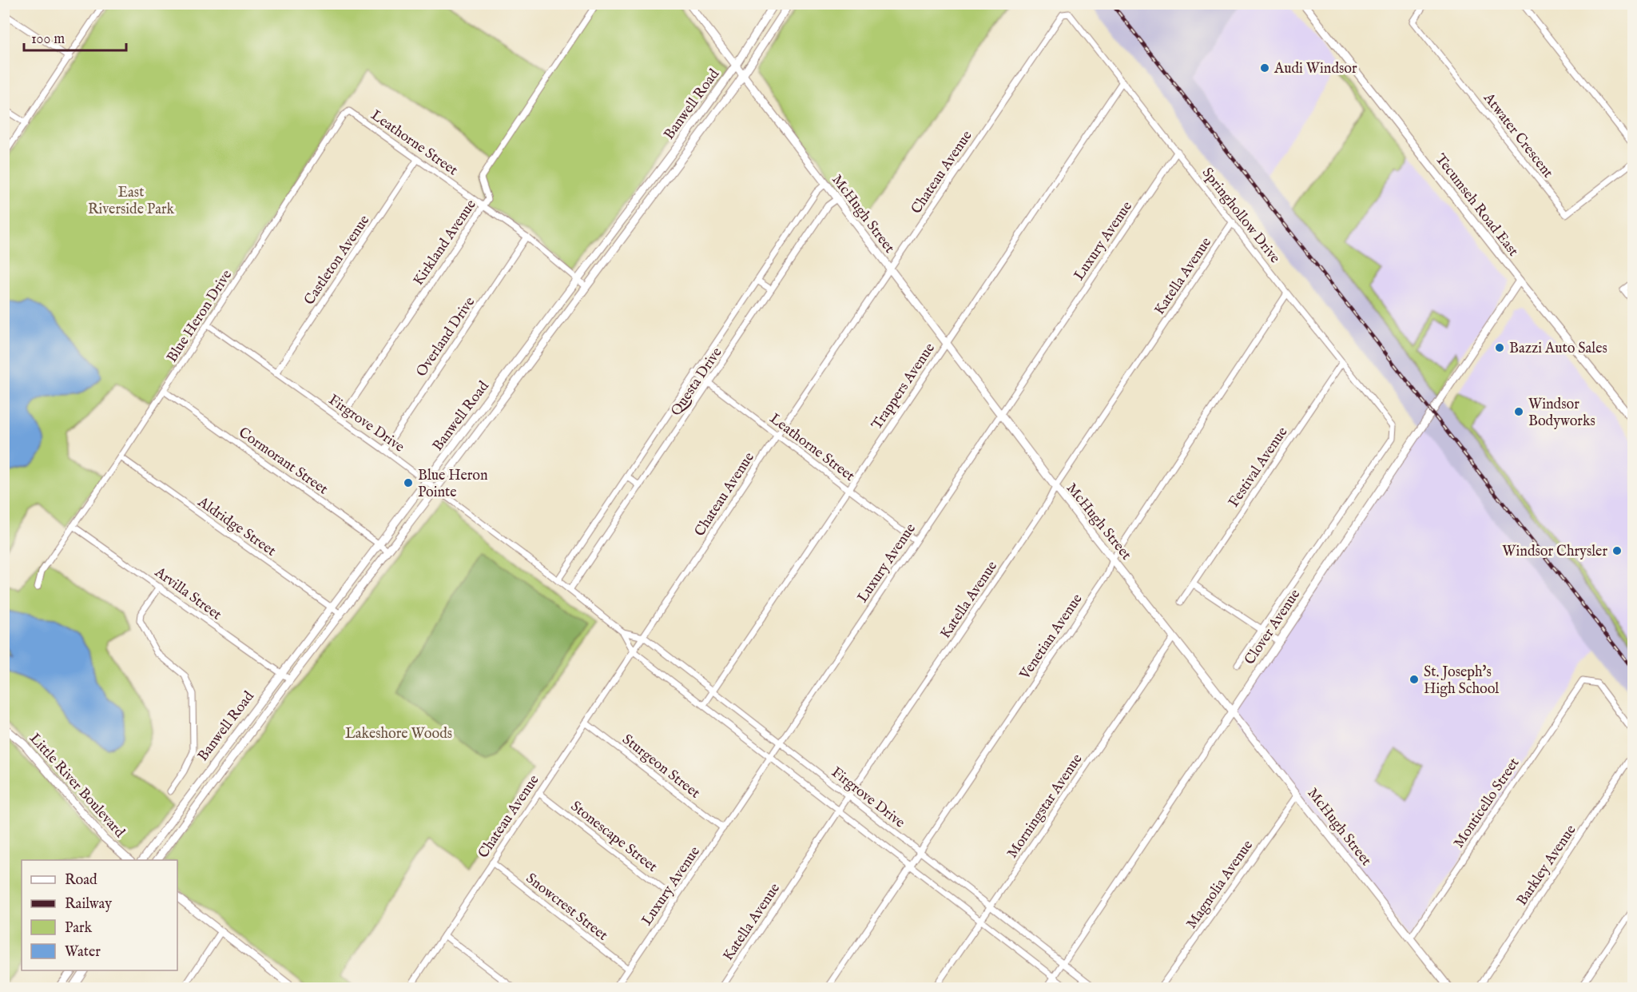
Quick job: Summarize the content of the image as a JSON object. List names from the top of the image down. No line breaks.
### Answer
{"streets":{"main road":["Banwell Road","Tecumseh Road East","McHugh Street","Clover Avenue","Little River Boulevard"],"street":["Atwater Crescent","Leathorne Street","Chateau Avenue","Springhollow Drive","Luxury Avenue","Kirkland Avenue","Castleton Avenue","Katella Avenue","Blue Heron Drive","Overland Drive","Questa Drive","Trappers Avenue","Firgrove Drive","Cormorant Street","Festival Avenue","Aldridge Street","Arvilla Street","Venetian Avenue","Sturgeon Street","Monticello Street","Morningstar Avenue","Stonescape Street","Barkley Avenue","Magnolia Avenue","Snowcrest Street"]},"crossings":[["Banwell Road","Leathorne Street"],["Banwell Road","McHugh Street"],["Banwell Road","Firgrove Drive"],["Banwell Road","Cormorant Street"],["Banwell Road","Aldridge Street"],["Banwell Road","Arvilla Street"],["Leathorne Street","Chateau Avenue"],["Leathorne Street","Luxury Avenue"],["Leathorne Street","Kirkland Avenue"],["Leathorne Street","Castleton Avenue"],["Leathorne Street","Blue Heron Drive"],["Leathorne Street","Overland Drive"],["Leathorne Street","Questa Drive"],["Leathorne Street","Trappers Avenue"],["Chateau Avenue","McHugh Street"],["Chateau Avenue","Springhollow Drive"],["Chateau Avenue","Firgrove Drive"],["Chateau Avenue","Sturgeon Street"],["Chateau Avenue","Stonescape Street"],["Chateau Avenue","Snowcrest Street"],["Tecumseh Road East","Clover Avenue"],["McHugh Street","Luxury Avenue"],["McHugh Street","Katella Avenue"],["McHugh Street","Questa Drive"],["McHugh Street","Trappers Avenue"],["McHugh Street","Clover Avenue"],["McHugh Street","Venetian Avenue"],["McHugh Street","Monticello Street"],["McHugh Street","Morningstar Avenue"],["McHugh Street","Magnolia Avenue"],["Springhollow Drive","Luxury Avenue"],["Springhollow Drive","Katella Avenue"],["Springhollow Drive","Trappers Avenue"],["Springhollow Drive","Festival Avenue"],["Springhollow Drive","Clover Avenue"],["Springhollow Drive","Venetian Avenue"],["Luxury Avenue","Firgrove Drive"],["Luxury Avenue","Sturgeon Street"],["Luxury Avenue","Stonescape Street"],["Luxury Avenue","Snowcrest Street"],["Kirkland Avenue","Firgrove Drive"],["Castleton Avenue","Firgrove Drive"],["Katella Avenue","Firgrove Drive"],["Blue Heron Drive","Firgrove Drive"],["Blue Heron Drive","Cormorant Street"],["Blue Heron Drive","Aldridge Street"],["Blue Heron Drive","Arvilla Street"],["Overland Drive","Firgrove Drive"],["Questa Drive","Firgrove Drive"],["Trappers Avenue","Firgrove Drive"],["Firgrove Drive","Clover Avenue"],["Firgrove Drive","Venetian Avenue"],["Firgrove Drive","Morningstar Avenue"]],"parks":["East Riverside Park","Lakeshore Woods"],"places":["Audi Windsor","Bazzi Auto Sales","Windsor Bodyworks","Blue Heron Pointe","Windsor Chrysler","St. Joseph's High School"],"legend":["Road","Railway","Park","Water"],"scale_bar":"100 m"}
